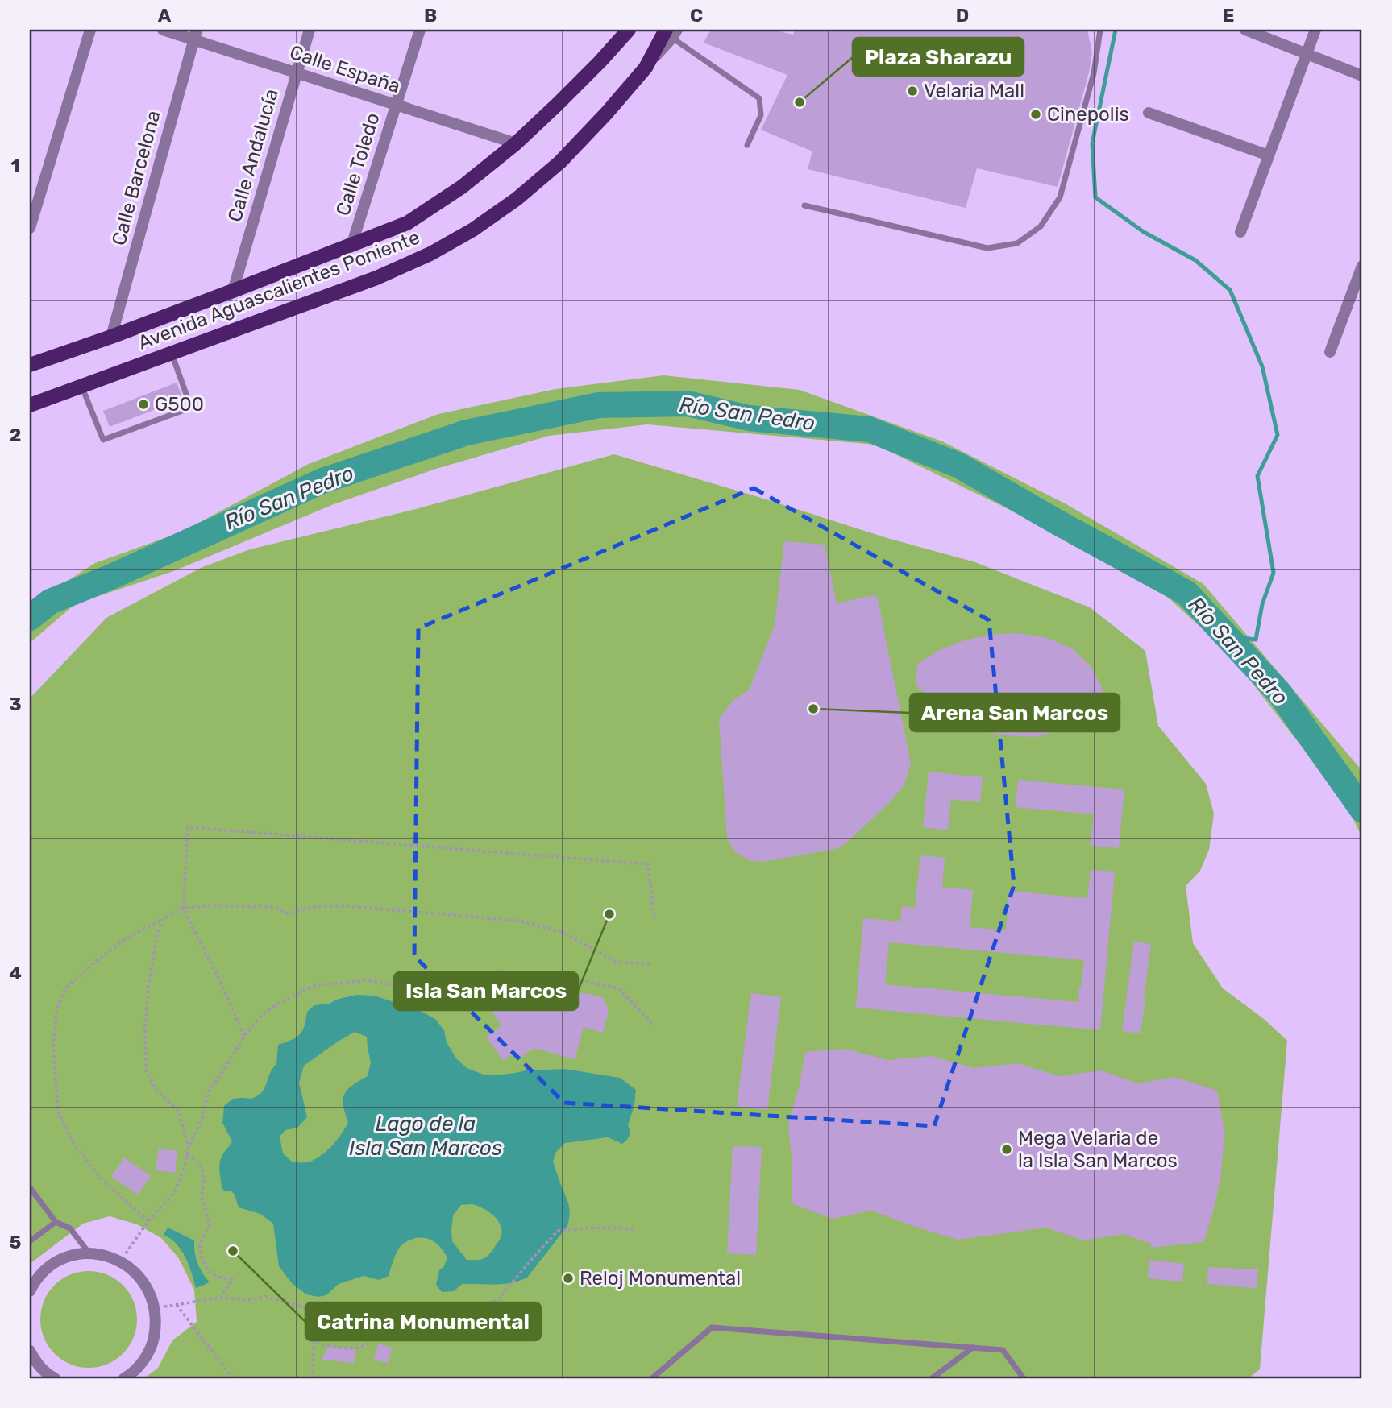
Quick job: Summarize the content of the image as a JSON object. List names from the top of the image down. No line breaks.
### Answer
{"streets":{"main road":["Avenida Aguascalientes Poniente"],"street":["Calle España","Calle Andalucía","Calle Toledo","Calle Barcelona"]},"crossings":[["Calle España","Calle Andalucía"],["Calle España","Calle Toledo"],["Calle España","Calle Barcelona"],["Calle España","Avenida Aguascalientes Poniente"],["Calle Andalucía","Avenida Aguascalientes Poniente"],["Calle Toledo","Avenida Aguascalientes Poniente"],["Calle Barcelona","Avenida Aguascalientes Poniente"]],"water":["Río San Pedro","Lago de la Isla San Marcos"],"places":["Velaria Mall","Plaza Sharazu","Cinepolis","G500","Arena San Marcos","Isla San Marcos","Mega Velaria de la Isla San Marcos","Catrina Monumental","Reloj Monumental"],"grid":{"columns":["A","B","C","D","E"],"rows":["1","2","3","4","5"]}}
